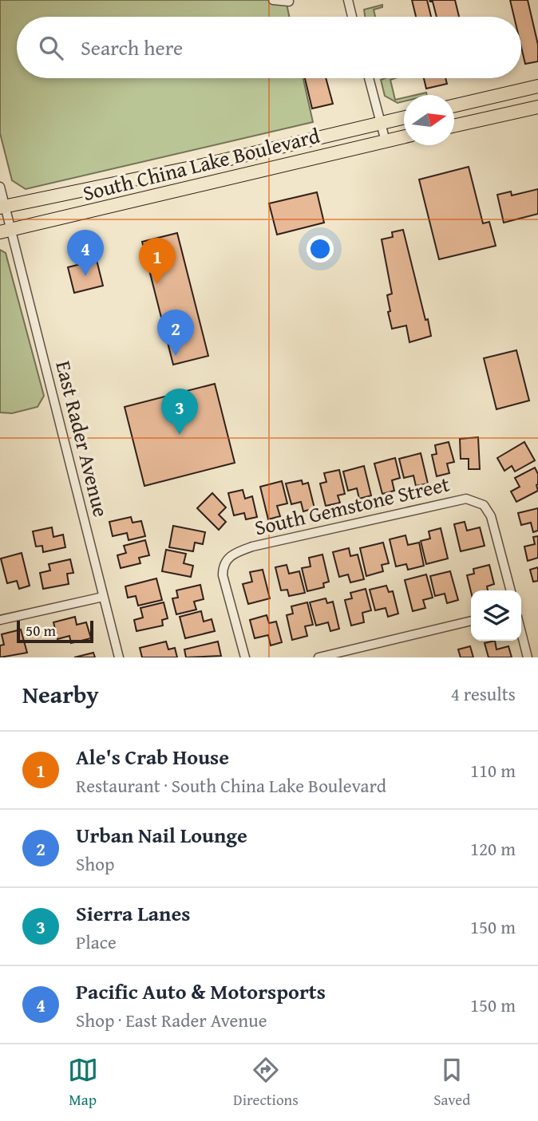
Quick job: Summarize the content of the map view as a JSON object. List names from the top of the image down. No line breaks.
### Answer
{"streets":{"main road":["South China Lake Boulevard"],"street":["East Rader Avenue","South Gemstone Street"]},"crossings":[["South China Lake Boulevard","East Rader Avenue"]],"scale_bar":"50 m","north":"right","page":{"search":"Search here","pins":["4","1","2","3"],"scale":"50 m","heading":["Nearby","4 results"],"list":[{"mark":"1","name":"Ale's Crab House","note":"Restaurant · South China Lake Boulevard","value":"110 m"},{"mark":"2","name":"Urban Nail Lounge","note":"Shop","value":"120 m"},{"mark":"3","name":"Sierra Lanes","note":"Place","value":"150 m"},{"mark":"4","name":"Pacific Auto & Motorsports","note":"Shop · East Rader Avenue","value":"150 m"}],"nav":["Map","Directions","Saved"]}}
